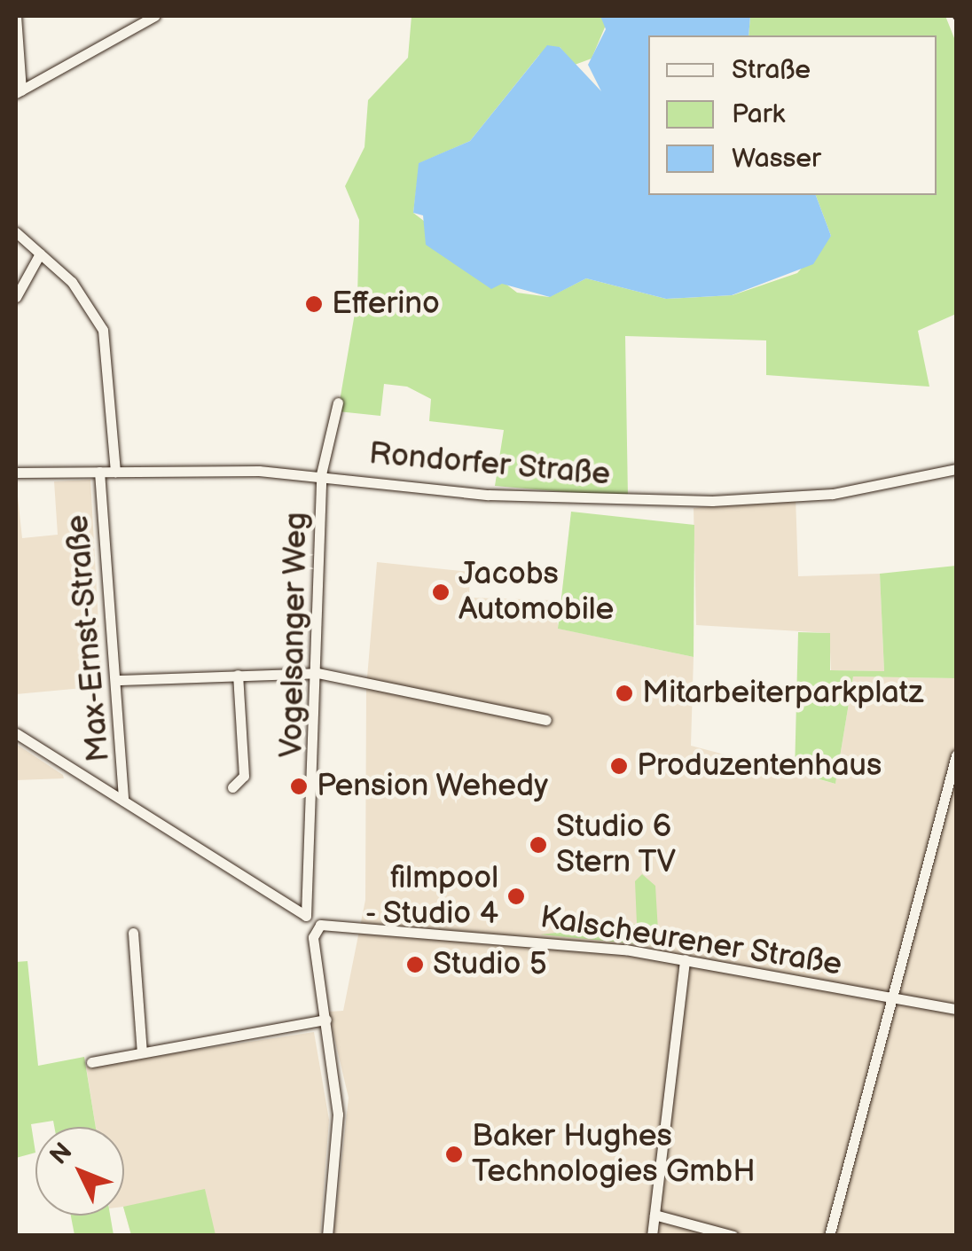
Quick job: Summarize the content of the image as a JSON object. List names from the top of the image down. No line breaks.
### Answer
{"streets":{"street":["Rondorfer Straße","Vogelsanger Weg","Max-Ernst-Straße","Kalscheurener Straße"]},"crossings":[["Rondorfer Straße","Vogelsanger Weg"],["Rondorfer Straße","Max-Ernst-Straße"],["Vogelsanger Weg","Max-Ernst-Straße"]],"places":["Efferino","Jacobs Automobile","Mitarbeiterparkplatz","Produzentenhaus","Pension Wehedy","Studio 6 Stern TV","filmpool - Studio 4","Studio 5","Baker Hughes Technologies GmbH"],"legend":["Straße","Park","Wasser"],"north":"top left"}
